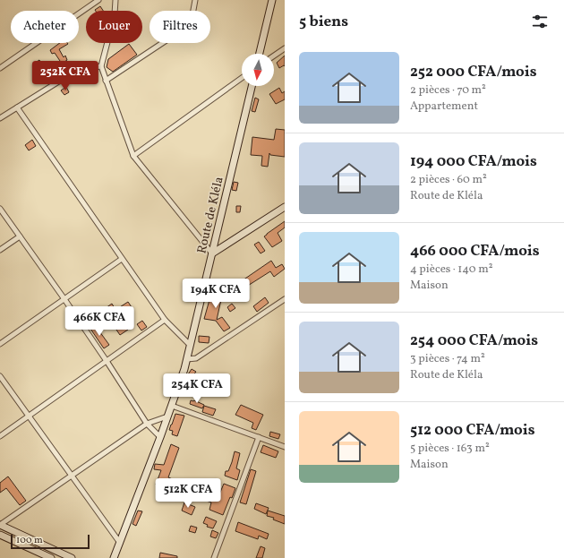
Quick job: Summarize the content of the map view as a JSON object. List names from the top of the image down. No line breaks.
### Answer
{"streets":{"main road":["Route de Kléla"]},"scale_bar":"100 m","north":"bottom","page":{"heading":"5 biens","chip":["Acheter","Louer","Filtres"],"list":[{"name":"252 000 CFA/mois","note":"2 pièces · 70 m² · Appartement"},{"name":"194 000 CFA/mois","note":"2 pièces · 60 m² · Route de Kléla"},{"name":"466 000 CFA/mois","note":"4 pièces · 140 m² · Maison"},{"name":"254 000 CFA/mois","note":"3 pièces · 74 m² · Route de Kléla"},{"name":"512 000 CFA/mois","note":"5 pièces · 163 m² · Maison"}],"price":["252K CFA","194K CFA","466K CFA","254K CFA","512K CFA"],"scale":"100 m"}}
